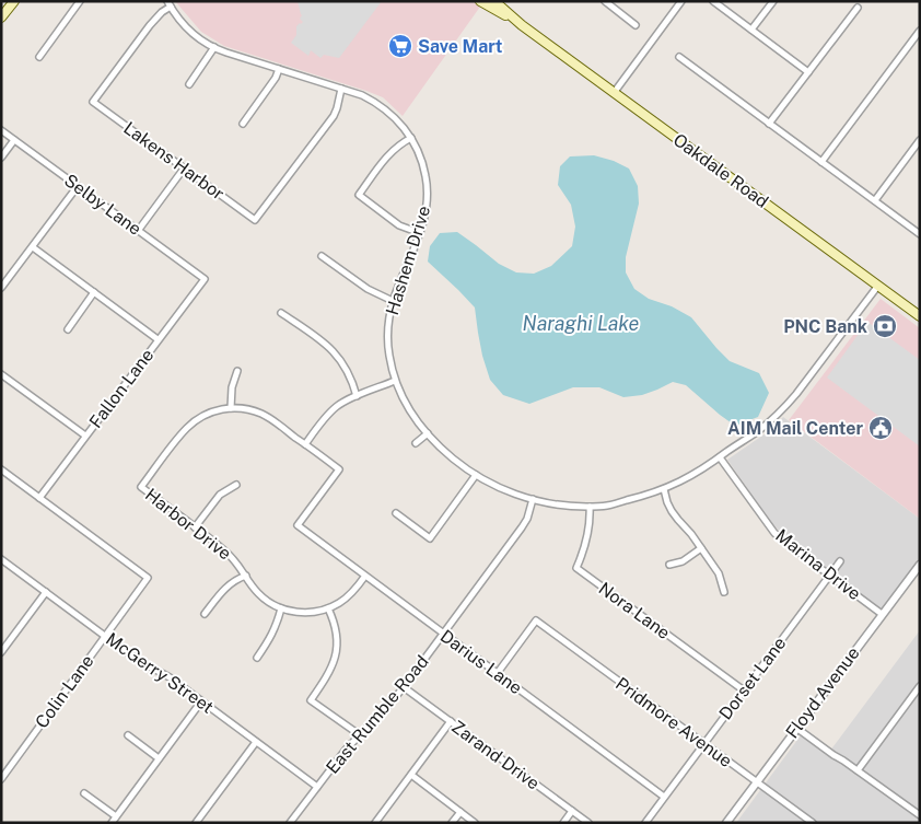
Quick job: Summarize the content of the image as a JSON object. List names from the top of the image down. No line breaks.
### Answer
{"streets":{"main road":["Oakdale Road"],"street":["Lakens Harbor","Selby Lane","Hashem Drive","Fallon Lane","Harbor Drive","Marina Drive","Nora Lane","Darius Lane","McGerry Street","Dorset Lane","Colin Lane","Floyd Avenue","East Rumble Road","Pridmore Avenue","Zarand Drive"]},"crossings":[["Lakens Harbor","Hashem Drive"],["Oakdale Road","Hashem Drive"],["Selby Lane","Fallon Lane"],["Hashem Drive","Marina Drive"],["Hashem Drive","Nora Lane"],["Hashem Drive","East Rumble Road"],["Fallon Lane","Colin Lane"],["Harbor Drive","Darius Lane"],["Marina Drive","Dorset Lane"],["Marina Drive","Floyd Avenue"],["Nora Lane","Dorset Lane"],["Darius Lane","Dorset Lane"],["Darius Lane","East Rumble Road"],["Darius Lane","Pridmore Avenue"],["McGerry Street","Colin Lane"],["McGerry Street","East Rumble Road"],["Dorset Lane","Pridmore Avenue"],["Floyd Avenue","Pridmore Avenue"],["East Rumble Road","Zarand Drive"]],"water":["Naraghi Lake"],"places":{"supermarket":["Save Mart"],"bank":["PNC Bank"],"public building":["AIM Mail Center"]}}
